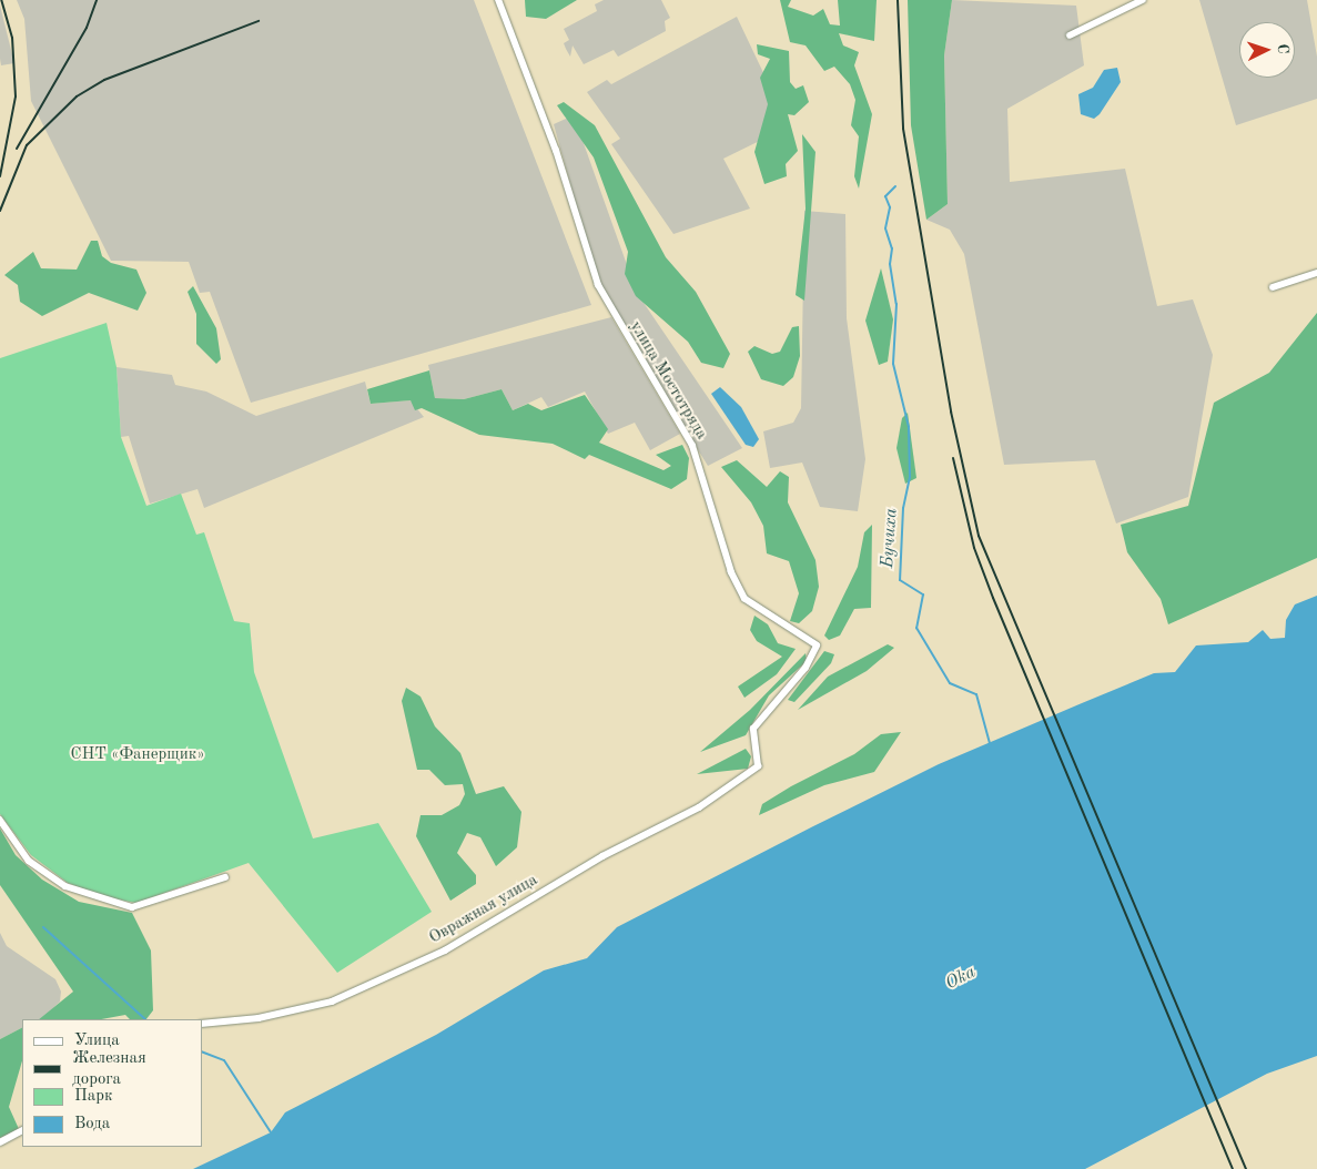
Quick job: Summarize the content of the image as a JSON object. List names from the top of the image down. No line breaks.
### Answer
{"streets":{"street":["улица Мостотряда","Овражная улица"]},"crossings":[["улица Мостотряда","Овражная улица"]],"water":["Бучиха","Oka"],"parks":["СНТ «Фанерщик»"],"legend":["Улица","Железная дорога","Парк","Вода"],"north":"right"}
